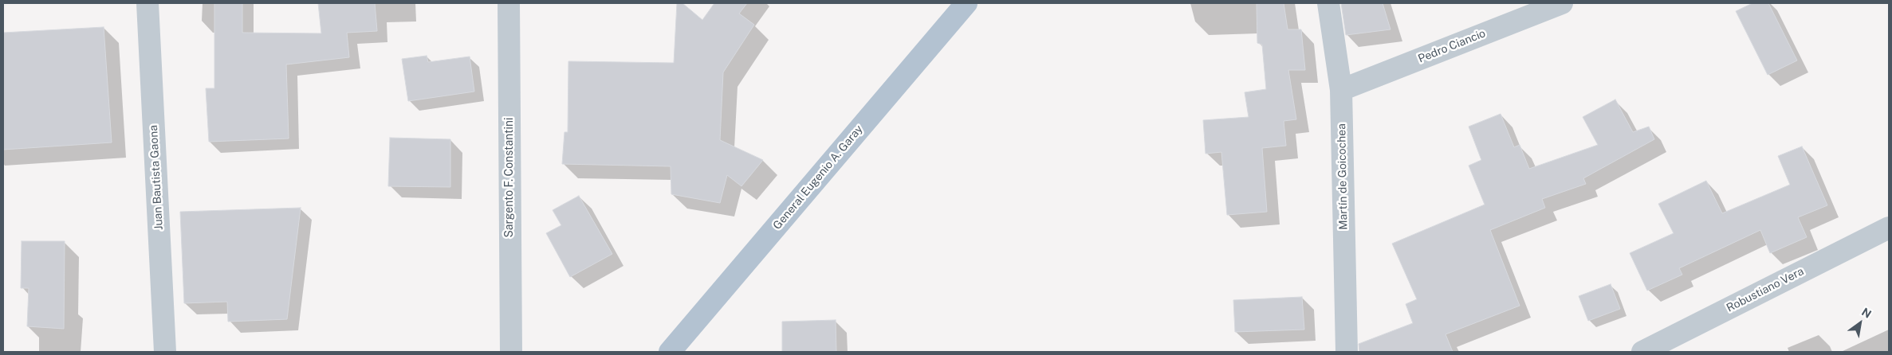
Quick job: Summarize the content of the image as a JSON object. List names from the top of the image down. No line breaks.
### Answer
{"streets":{"main road":["General Eugenio A. Garay"],"street":["Pedro Ciancio","Martín de Goicochea","Juan Bautista Gaona","Sargento F. Constantini","Robustiano Vera"]},"crossings":[["Pedro Ciancio","Martín de Goicochea"]],"north":"top right"}
